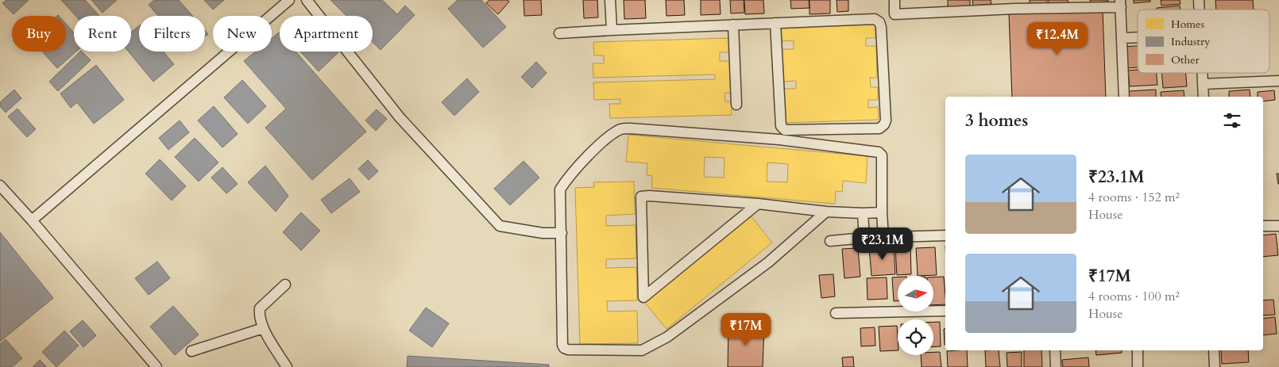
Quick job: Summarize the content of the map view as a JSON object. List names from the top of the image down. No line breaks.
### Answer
{"legend":["Homes","Industry","Other"],"north":"right","page":{"chip":["Buy","Rent","Filters","New","Apartment"],"price":["₹12.4M","₹23.1M","₹17M"],"heading":"3 homes","list":[{"name":"₹23.1M","note":"4 rooms · 152 m² · House"},{"name":"₹17M","note":"4 rooms · 100 m² · House"}]}}
